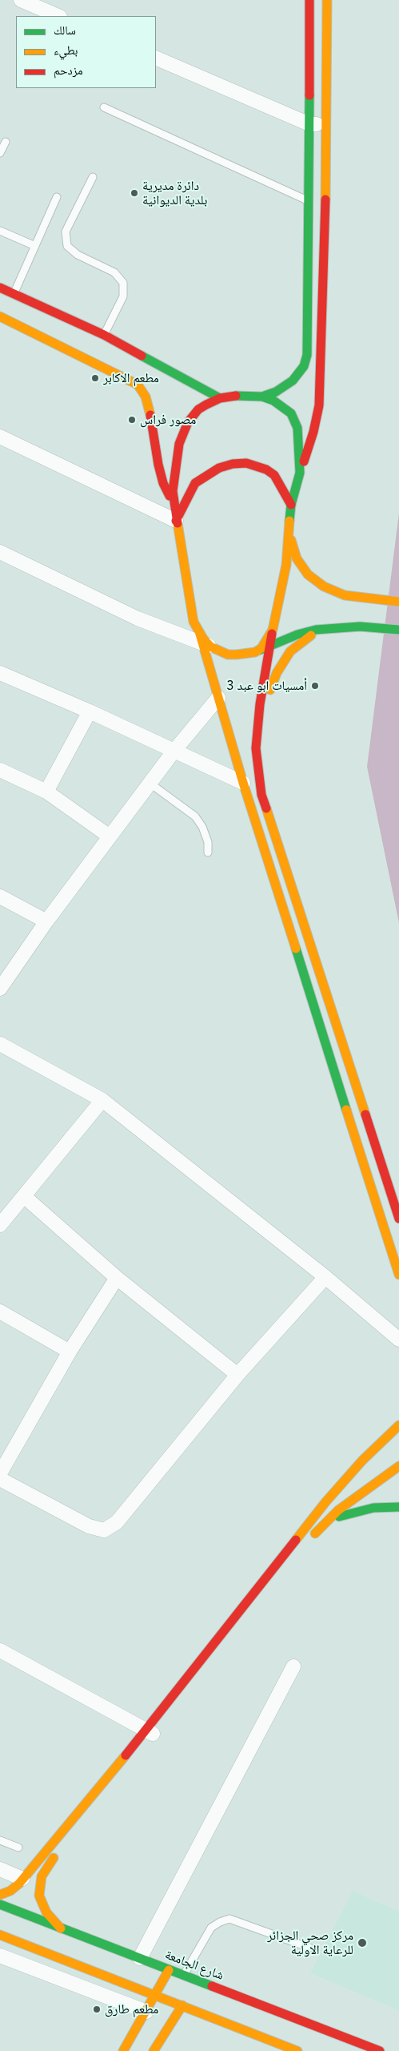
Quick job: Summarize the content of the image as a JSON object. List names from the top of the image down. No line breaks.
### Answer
{"streets":{"main road":["شارع الجامعة"]},"places":["دائرة مديرية بلدية الديوانية","مطعم الاكابر","مصور فراس","أمسيات ابو عبد 3","مركز صحي الجزائر للرعاية الاولية","مطعم طارق"],"legend":["سالك","بطيء","مزدحم"]}
